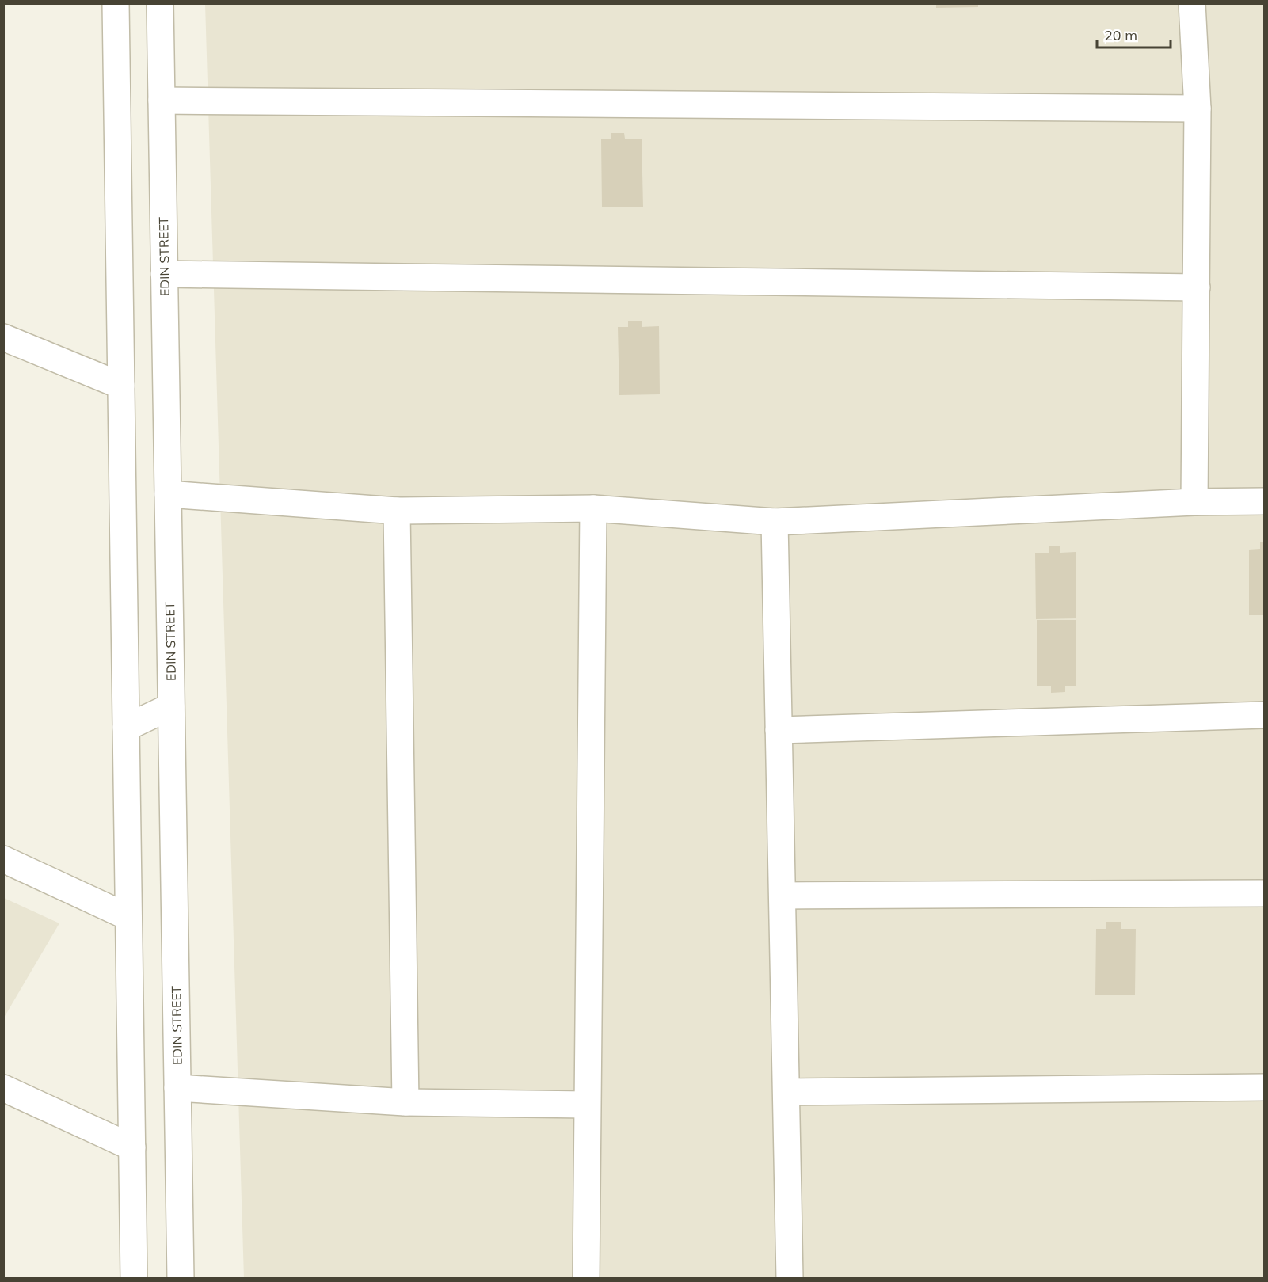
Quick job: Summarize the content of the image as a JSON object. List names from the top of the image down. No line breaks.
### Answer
{"streets":{"street":["EDIN STREET"]},"scale_bar":"20 m"}
